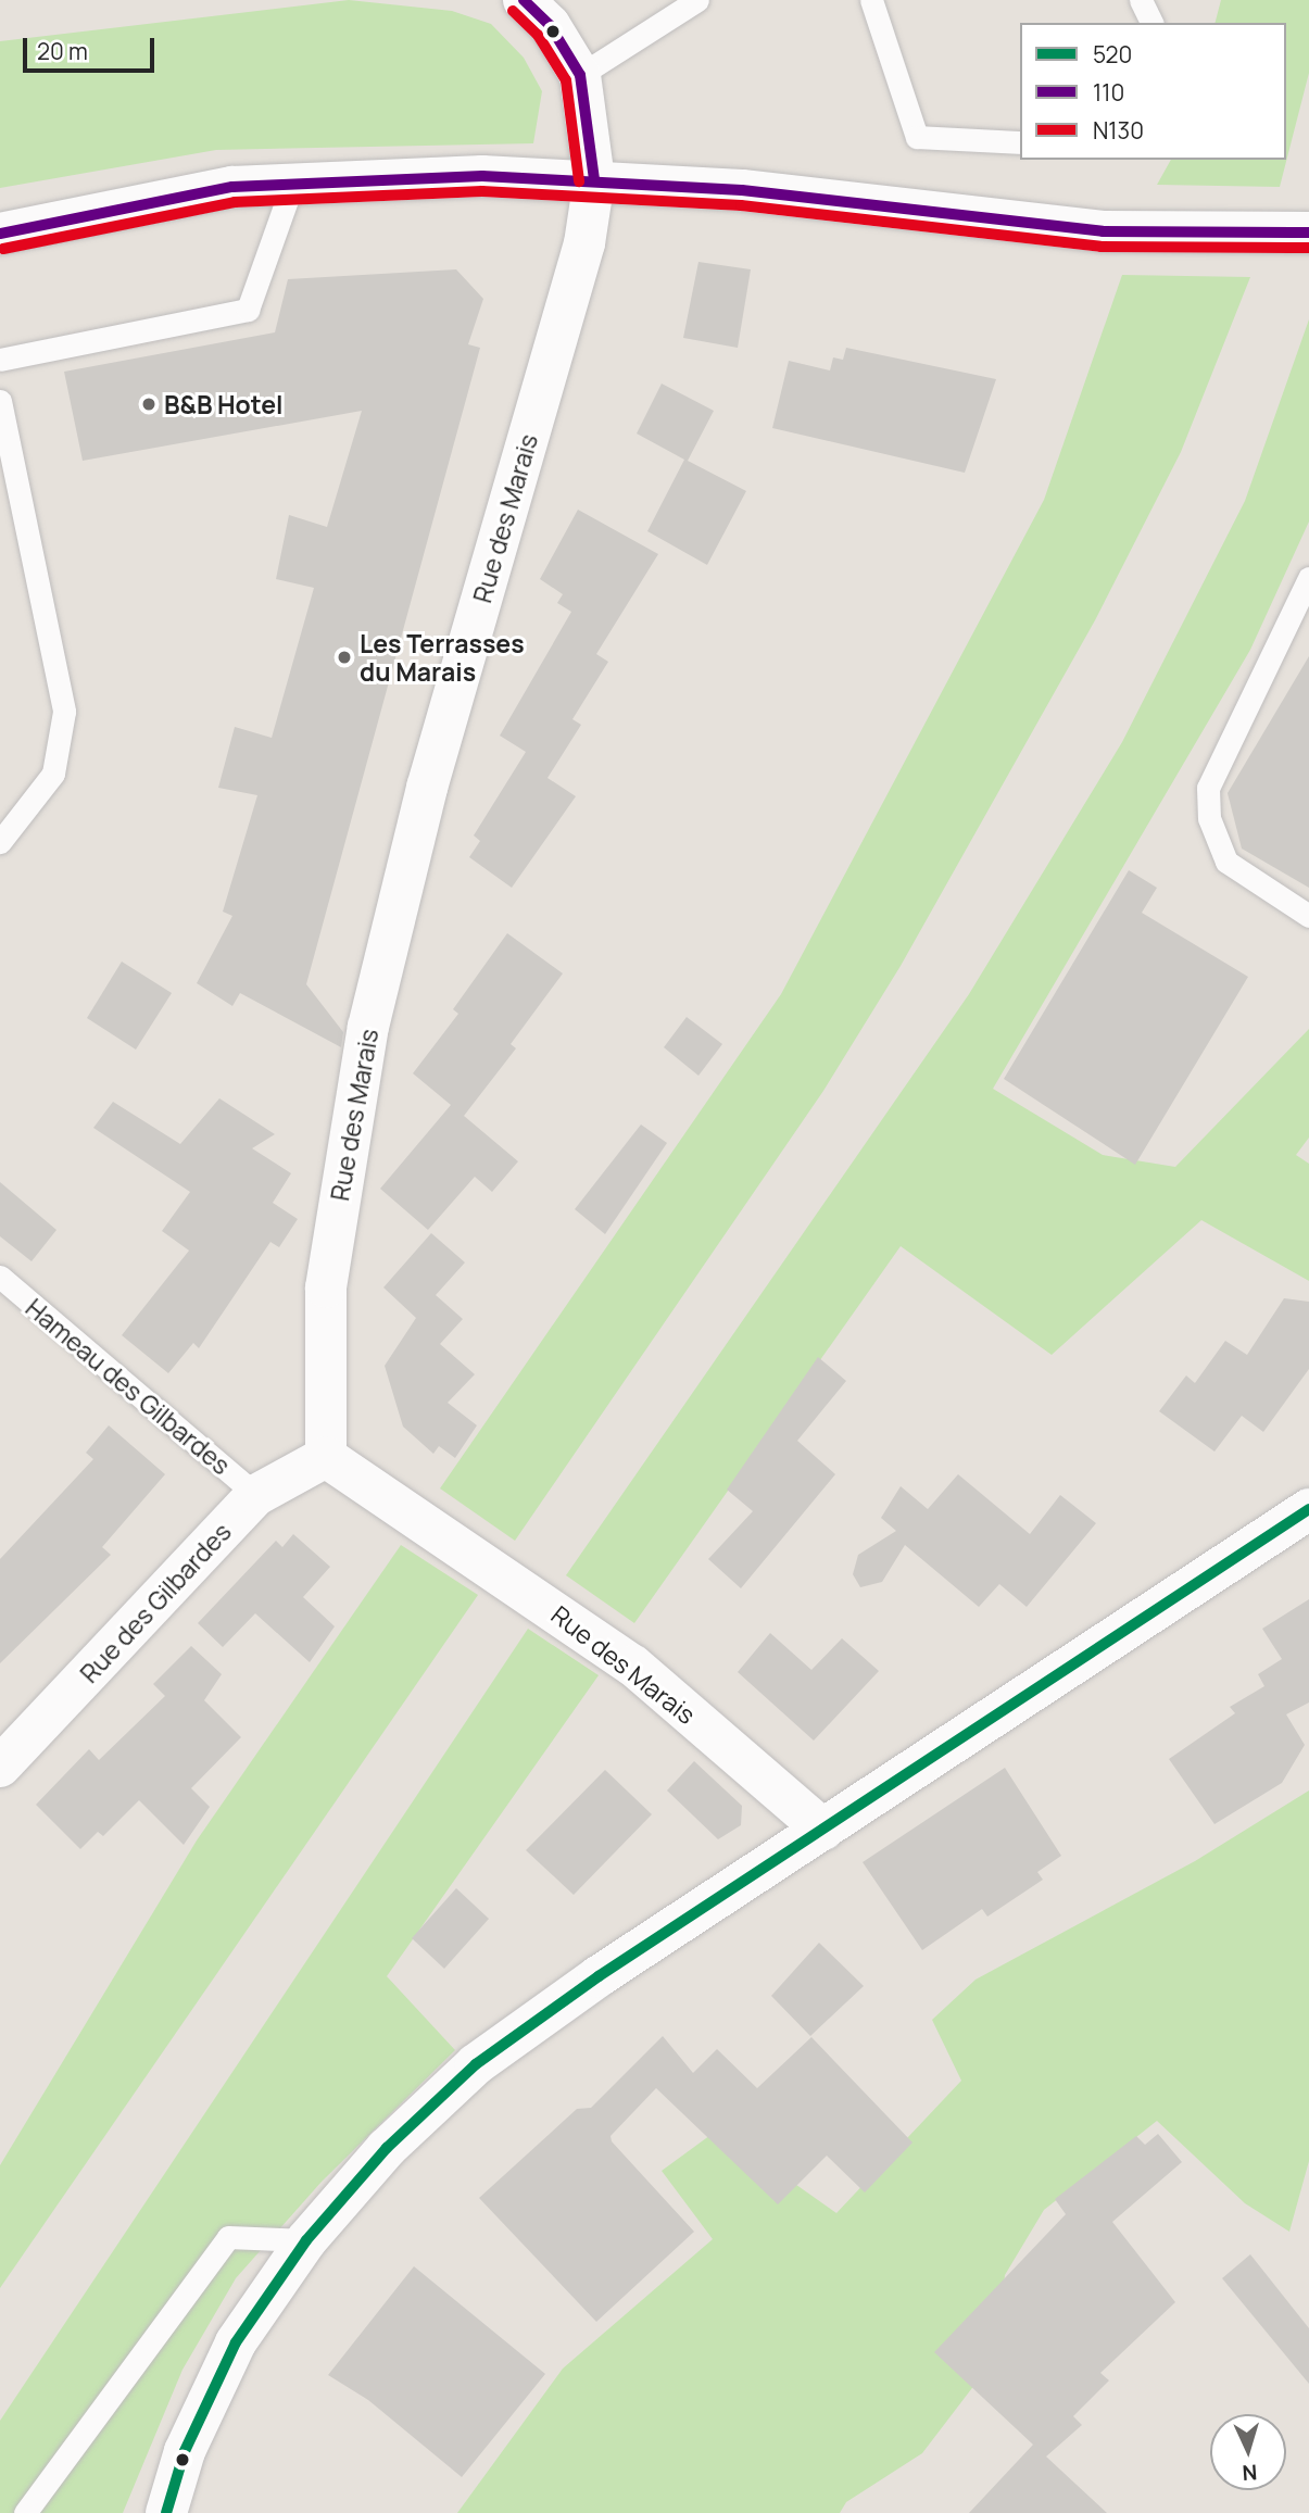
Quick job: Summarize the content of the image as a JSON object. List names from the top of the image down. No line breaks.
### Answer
{"streets":{"main road":["Rue des Marais","Rue des Gilbardes"],"lane":["Hameau des Gilbardes"]},"crossings":[["Rue des Marais","Rue des Gilbardes"],["Hameau des Gilbardes","Rue des Gilbardes"]],"places":["B&B Hotel","Les Terrasses du Marais"],"lines":["transit line 110","transit line N130","transit line 520"],"legend":["520","110","N130"],"scale_bar":"20 m","north":"bottom"}
